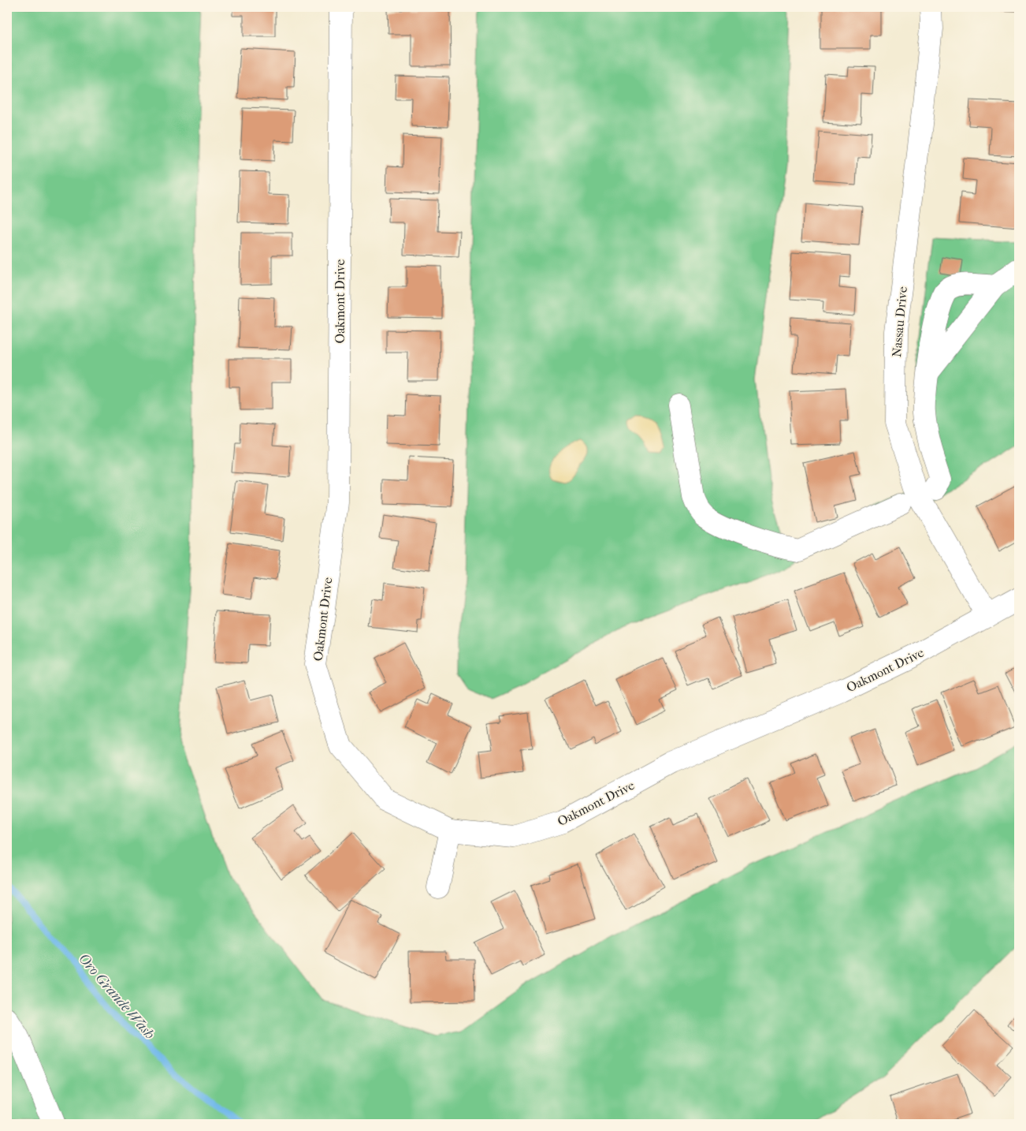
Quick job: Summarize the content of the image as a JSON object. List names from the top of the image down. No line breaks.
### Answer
{"streets":{"street":["Oakmont Drive","Nassau Drive"]},"crossings":[["Oakmont Drive","Nassau Drive"]],"water":["Oro Grande Wash"]}
